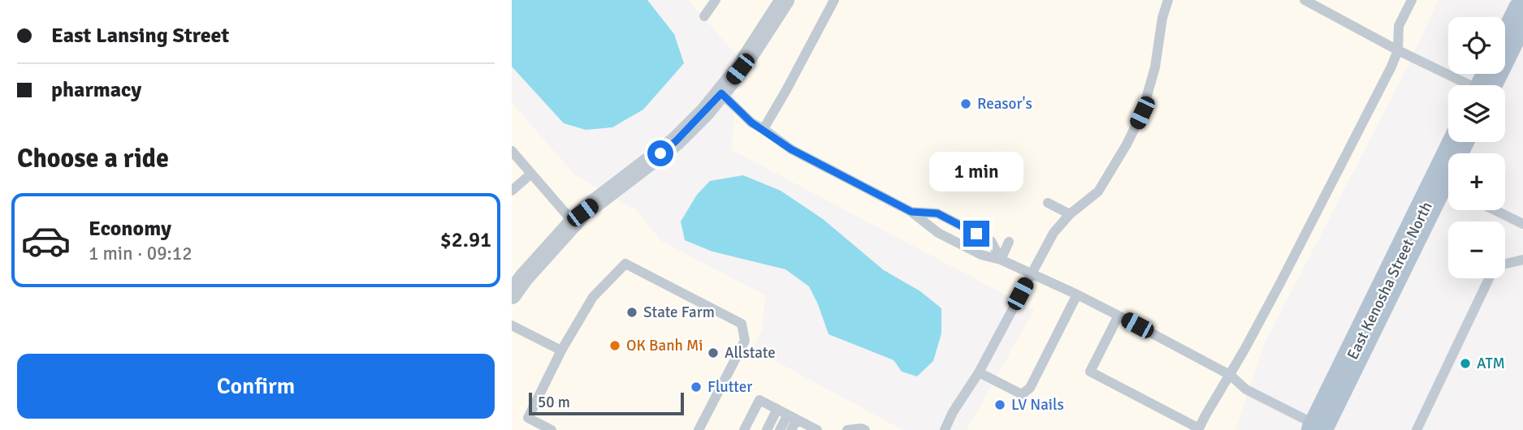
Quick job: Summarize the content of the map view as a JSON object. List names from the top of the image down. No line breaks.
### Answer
{"streets":{"main road":["East Kenosha Street North"]},"places":["Reasor's","State Farm","OK Banh Mi","Allstate","ATM","Flutter","LV Nails"],"scale_bar":"50 m","page":{"banner":["East Lansing Street","pharmacy"],"map_buttons":["+","−"],"heading":"Choose a ride","bubble":"1 min","list":[{"name":"Economy","note":"1 min · 09:12","value":"$2.91"}],"buttons":"Confirm","scale":"50 m"}}
